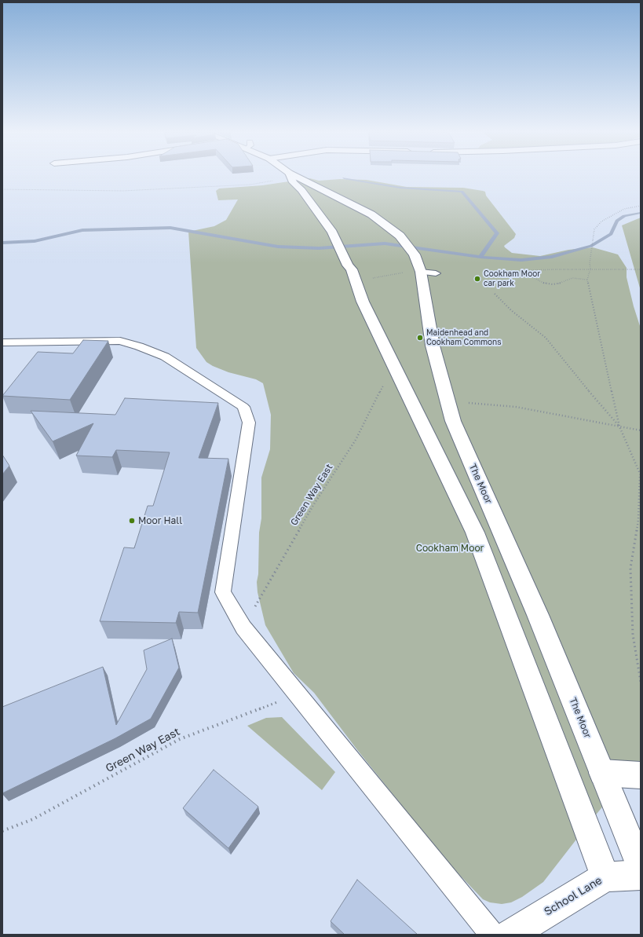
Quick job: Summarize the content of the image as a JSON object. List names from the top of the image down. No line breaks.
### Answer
{"streets":{"street":["The Moor","School Lane"],"path":["Green Way East"]},"parks":["Cookham Moor"],"places":["Cookham Moor car park","Maidenhead and Cookham Commons","Moor Hall"]}
